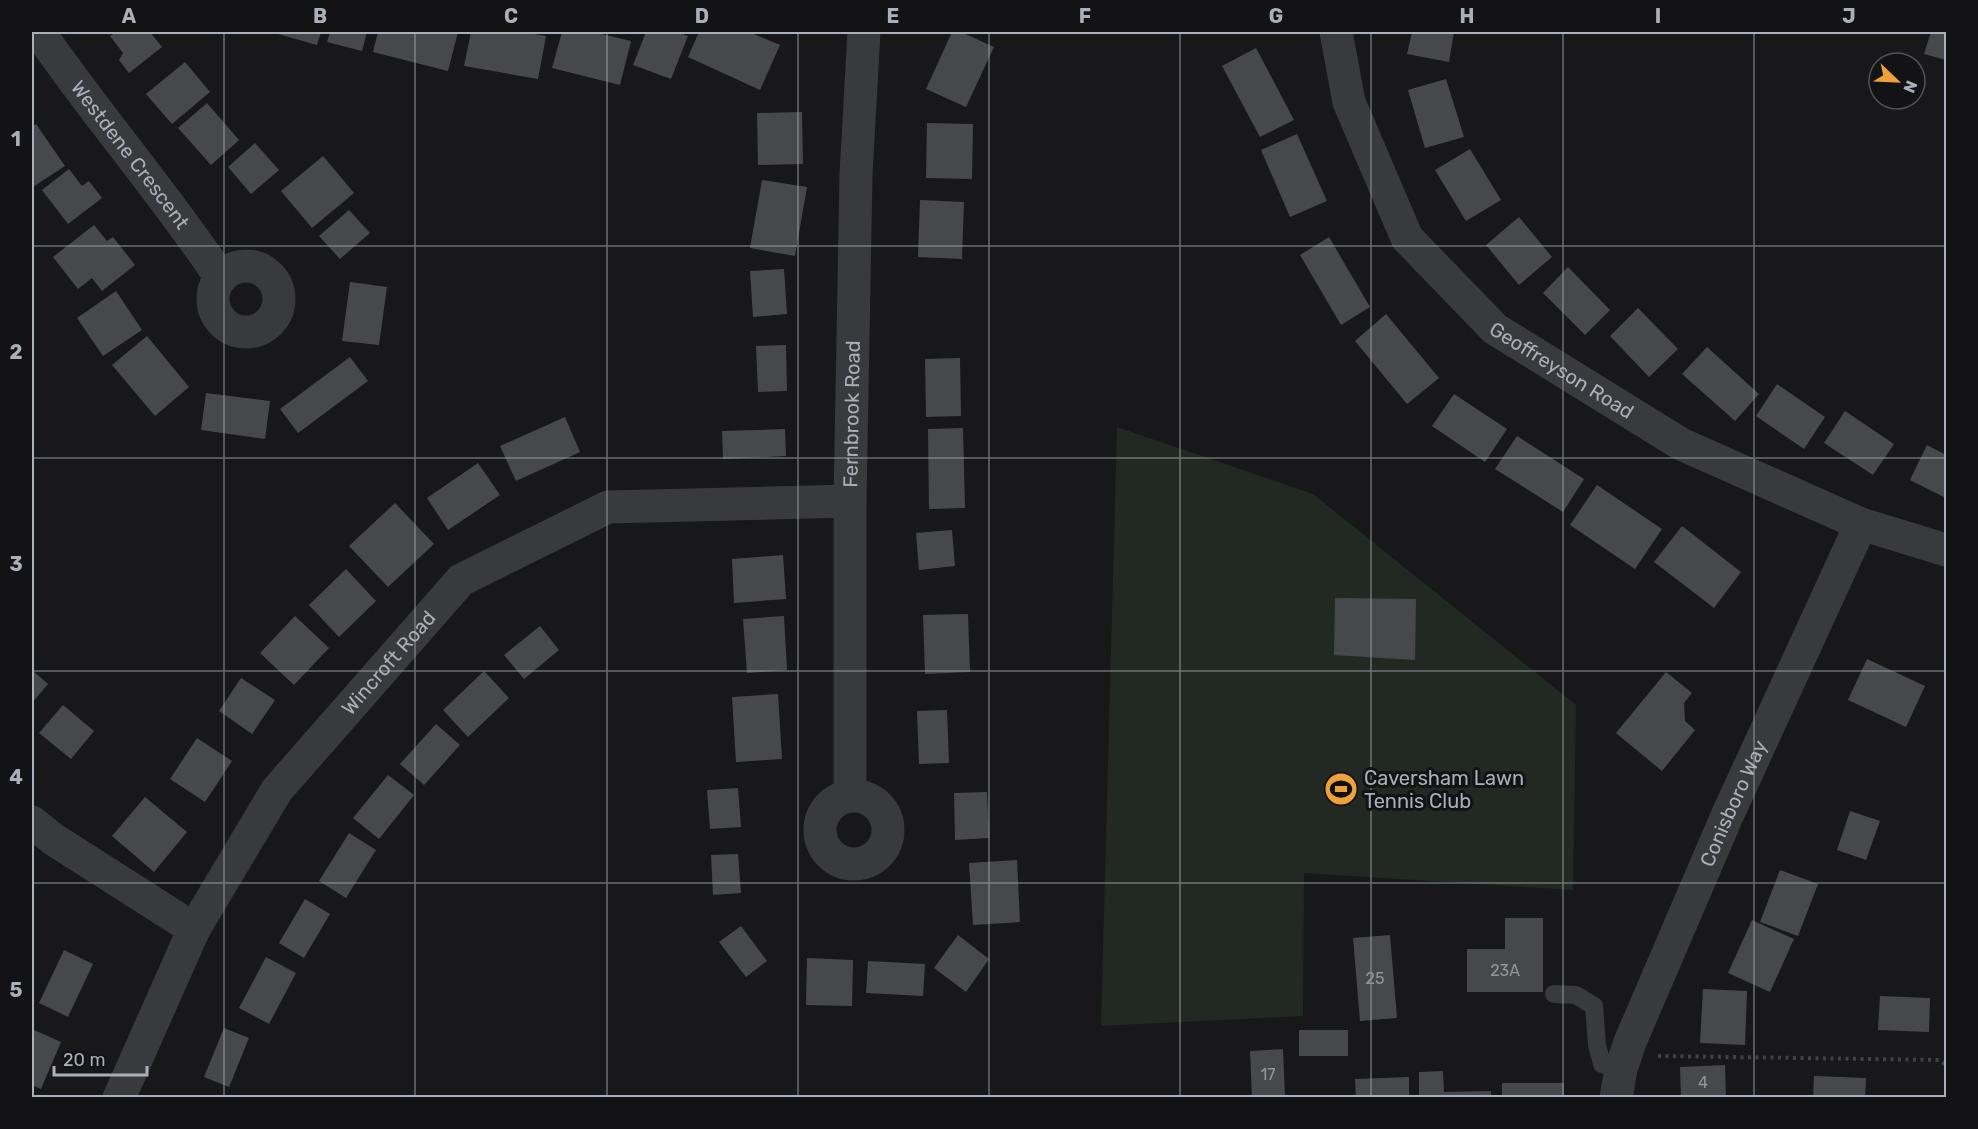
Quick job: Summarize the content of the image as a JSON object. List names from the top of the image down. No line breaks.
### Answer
{"streets":{"street":["Westdene Crescent","Geoffreyson Road","Fernbrook Road","Wincroft Road","Conisboro Way"]},"crossings":[["Geoffreyson Road","Conisboro Way"],["Fernbrook Road","Wincroft Road"]],"places":{"sports":["Caversham Lawn Tennis Club"]},"house_numbers":["23A","25","17","4"],"scale_bar":"20 m","north":"bottom right","grid":{"columns":["A","B","C","D","E","F","G","H","I","J"],"rows":["1","2","3","4","5"]}}
